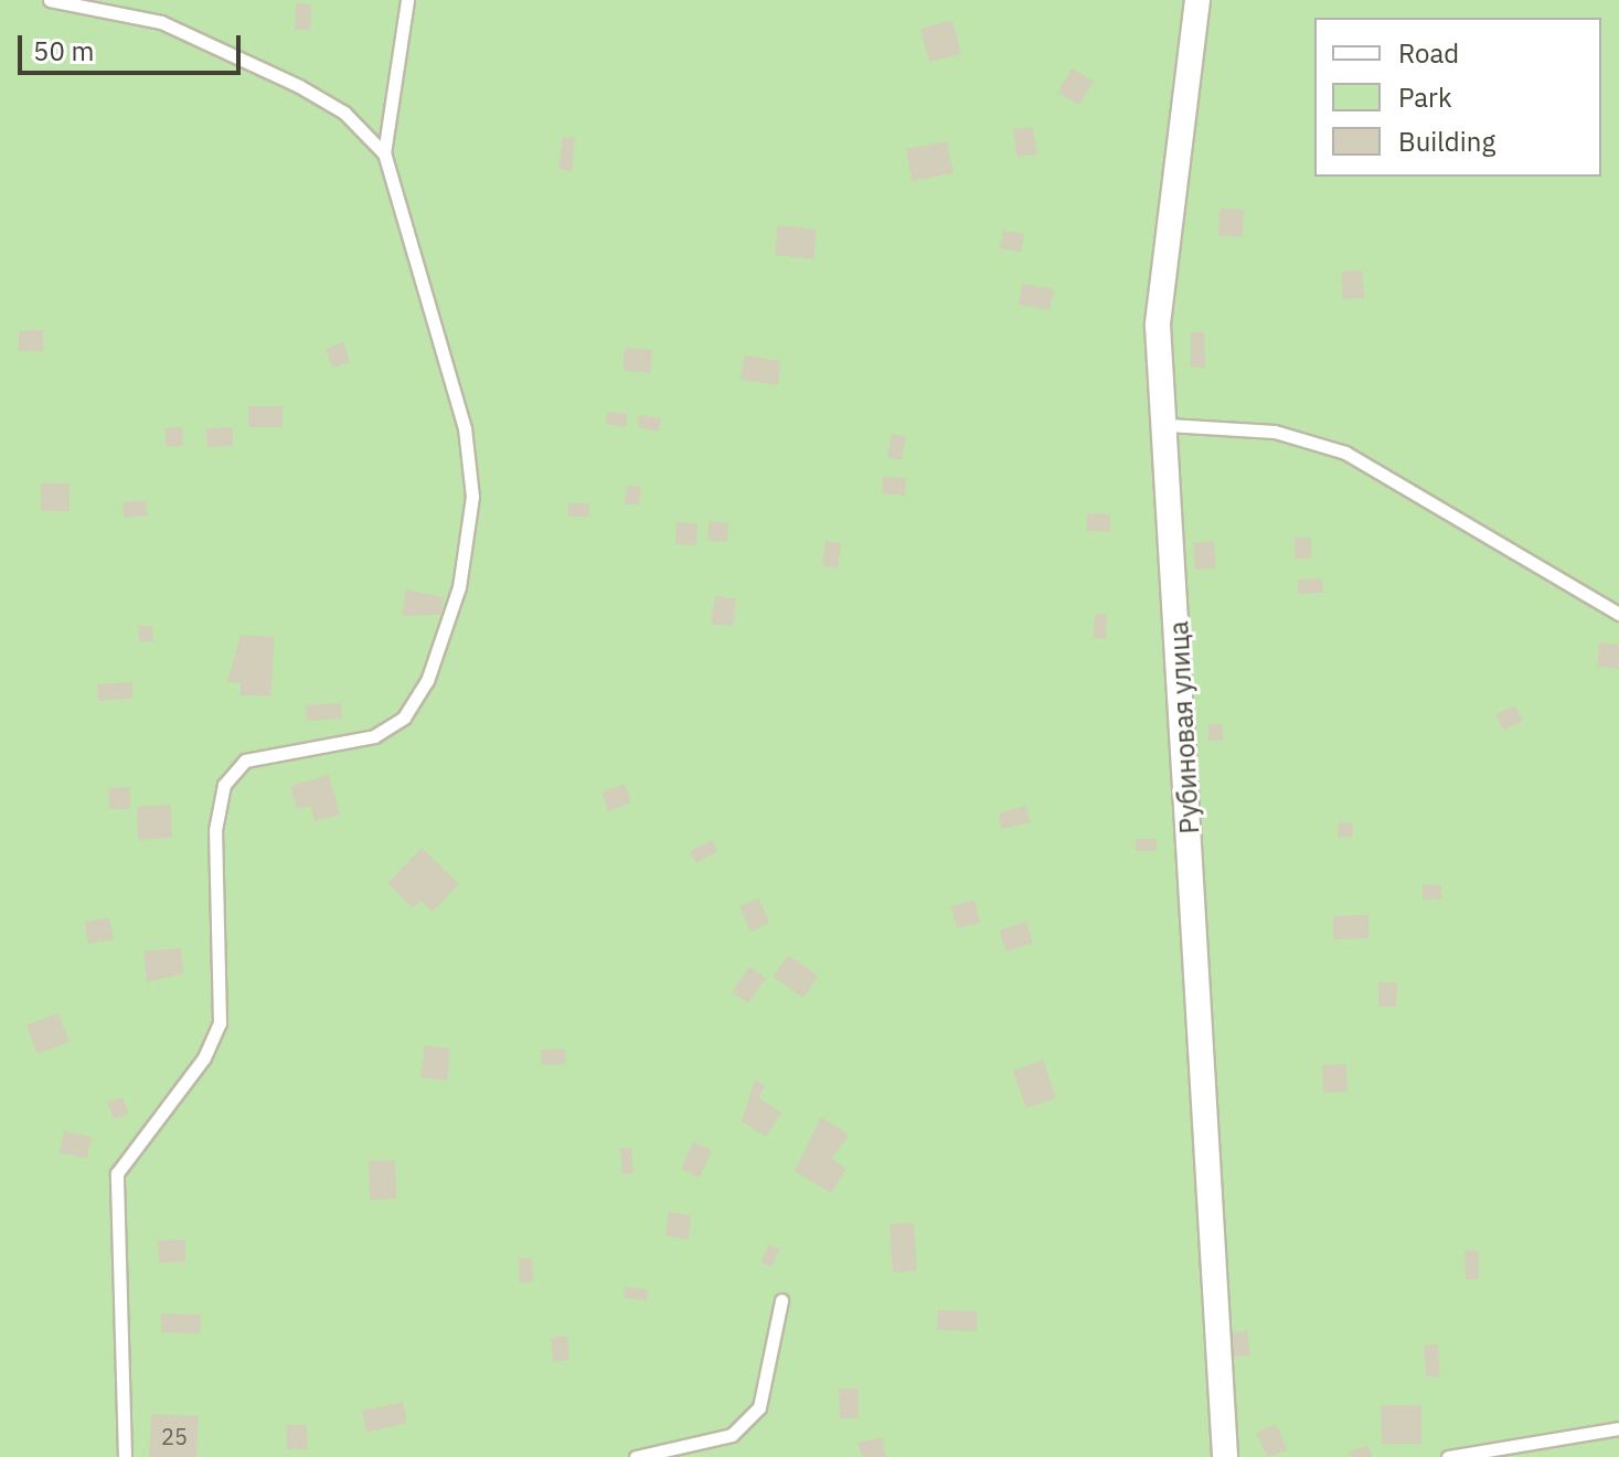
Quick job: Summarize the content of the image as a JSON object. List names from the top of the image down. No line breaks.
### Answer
{"streets":{"street":["Рубиновая улица"]},"house_numbers":["25"],"legend":["Road","Park","Building"],"scale_bar":"50 m"}
